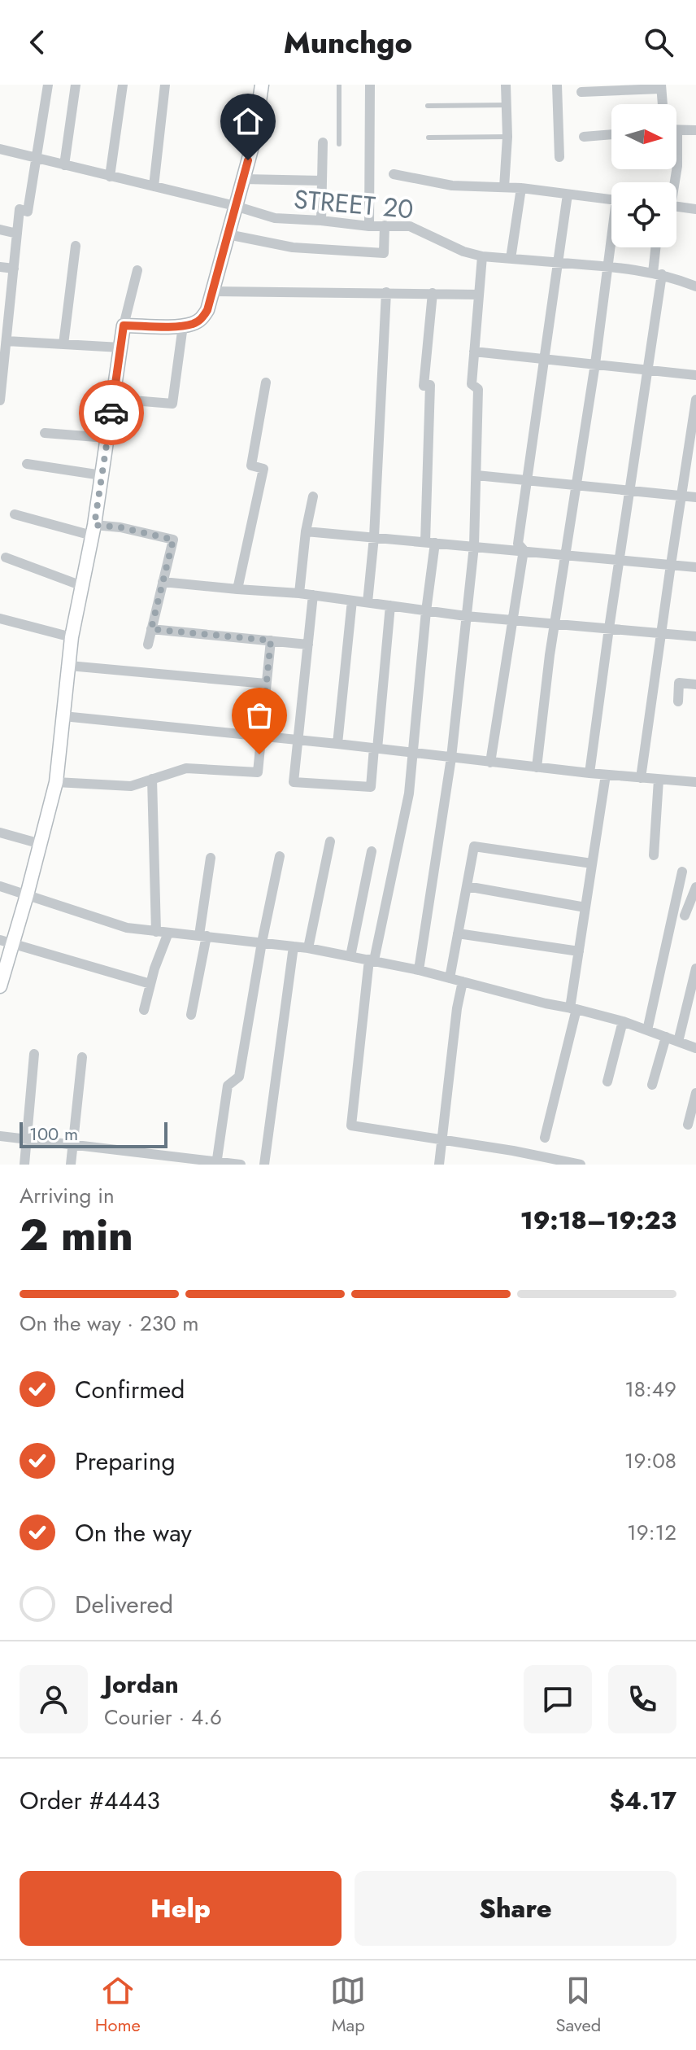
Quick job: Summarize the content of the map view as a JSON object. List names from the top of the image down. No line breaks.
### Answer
{"streets":{"street":["STREET 20"]},"scale_bar":"100 m","north":"right","page":{"header":"Munchgo","scale":"100 m","heading":["2 min","Arriving in","19:18–19:23"],"panel":["Jordan","Courier · 4.6","Order #4443","$4.17"],"bar":"On the way · 230 m","list":[["Confirmed","18:49"],["Preparing","19:08"],["On the way","19:12"],"Delivered"],"buttons":["Help","Share"],"tabs":["Home","Map","Saved"]}}
